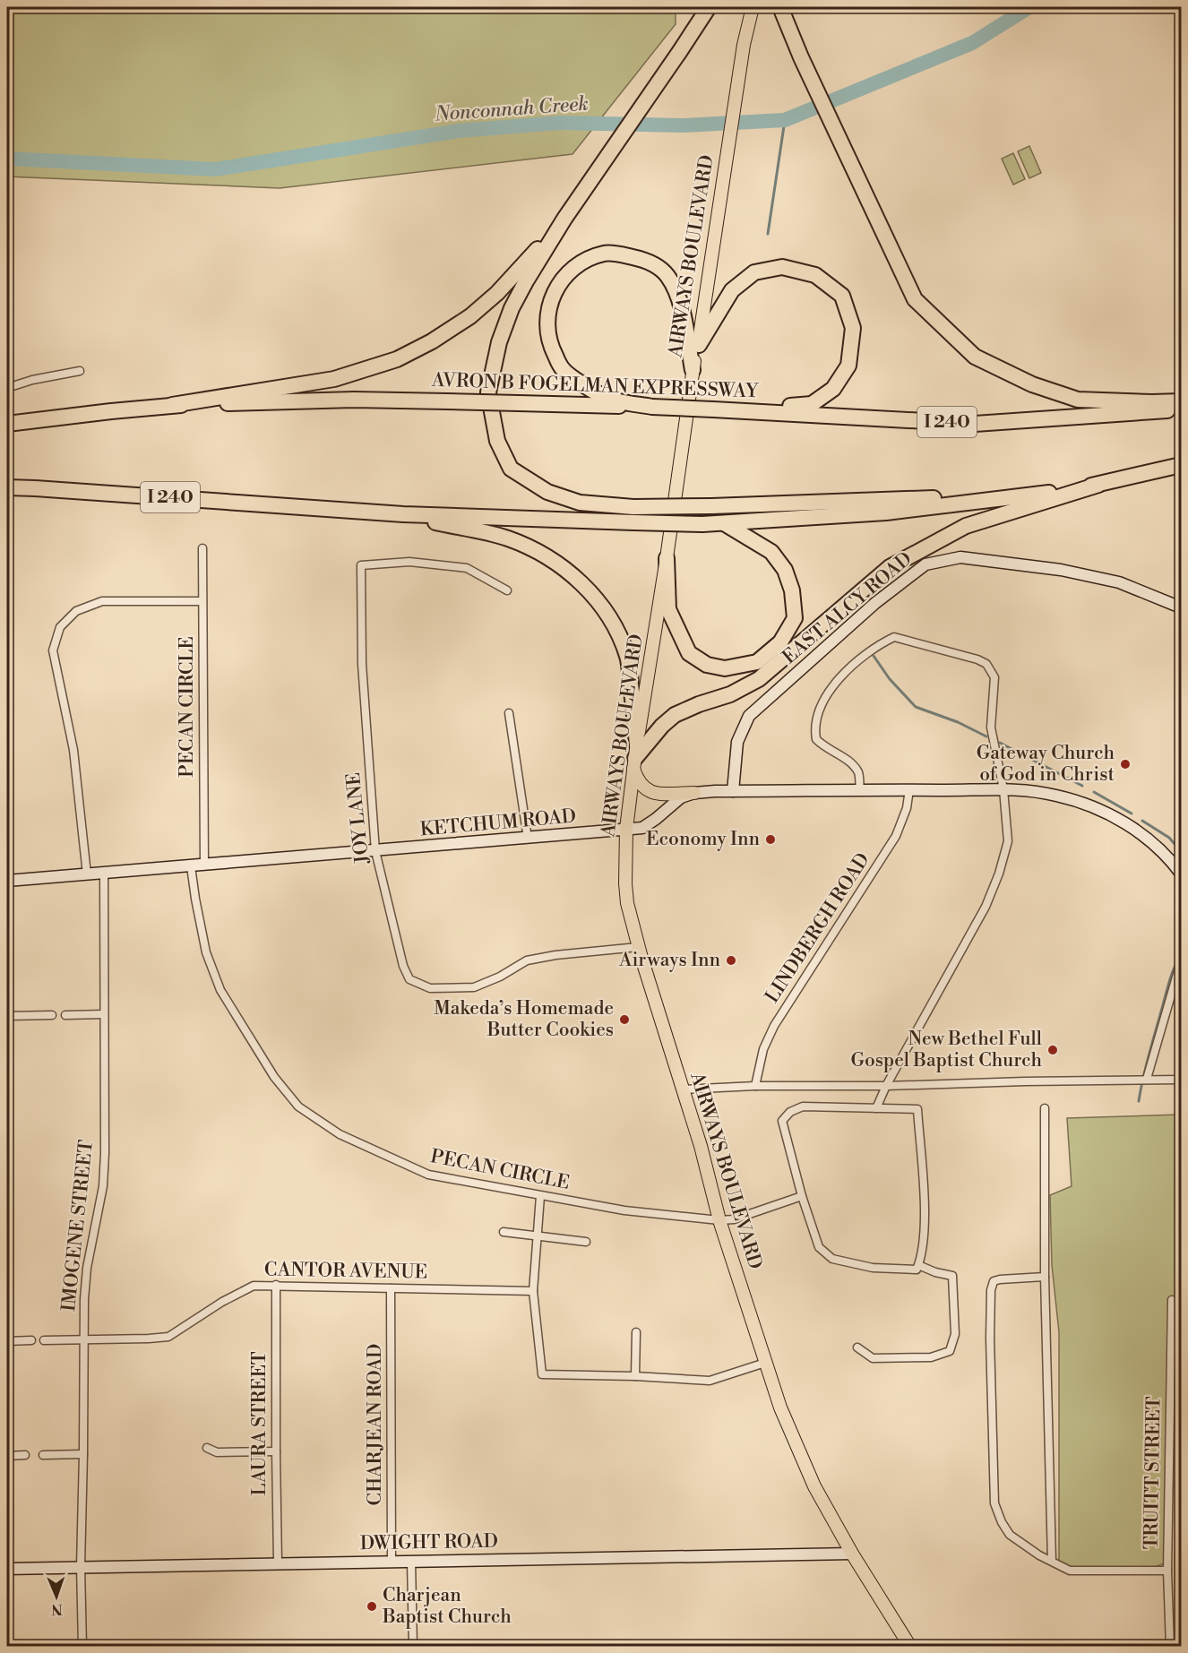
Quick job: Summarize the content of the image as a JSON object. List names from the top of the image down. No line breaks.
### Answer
{"streets":{"highway":["AVRON B FOGELMAN EXPRESSWAY","I 240"],"main road":["AIRWAYS BOULEVARD"],"street":["EAST ALCY ROAD","PECAN CIRCLE","JOY LANE","KETCHUM ROAD","LINDBERGH ROAD","IMOGENE STREET","CANTOR AVENUE","LAURA STREET","CHARJEAN ROAD","TRUITT STREET","DWIGHT ROAD"]},"crossings":[["AIRWAYS BOULEVARD","PECAN CIRCLE"],["AIRWAYS BOULEVARD","JOY LANE"],["AIRWAYS BOULEVARD","KETCHUM ROAD"],["AIRWAYS BOULEVARD","DWIGHT ROAD"],["EAST ALCY ROAD","KETCHUM ROAD"],["PECAN CIRCLE","KETCHUM ROAD"],["JOY LANE","KETCHUM ROAD"],["KETCHUM ROAD","LINDBERGH ROAD"],["KETCHUM ROAD","IMOGENE STREET"],["IMOGENE STREET","CANTOR AVENUE"],["IMOGENE STREET","DWIGHT ROAD"],["CANTOR AVENUE","LAURA STREET"],["CANTOR AVENUE","CHARJEAN ROAD"],["LAURA STREET","DWIGHT ROAD"],["CHARJEAN ROAD","DWIGHT ROAD"]],"water":["Nonconnah Creek"],"places":["Gateway Church of God in Christ","Economy Inn","Airways Inn","Makeda’s Homemade Butter Cookies","New Bethel Full Gospel Baptist Church","Charjean Baptist Church"],"north":"bottom"}
